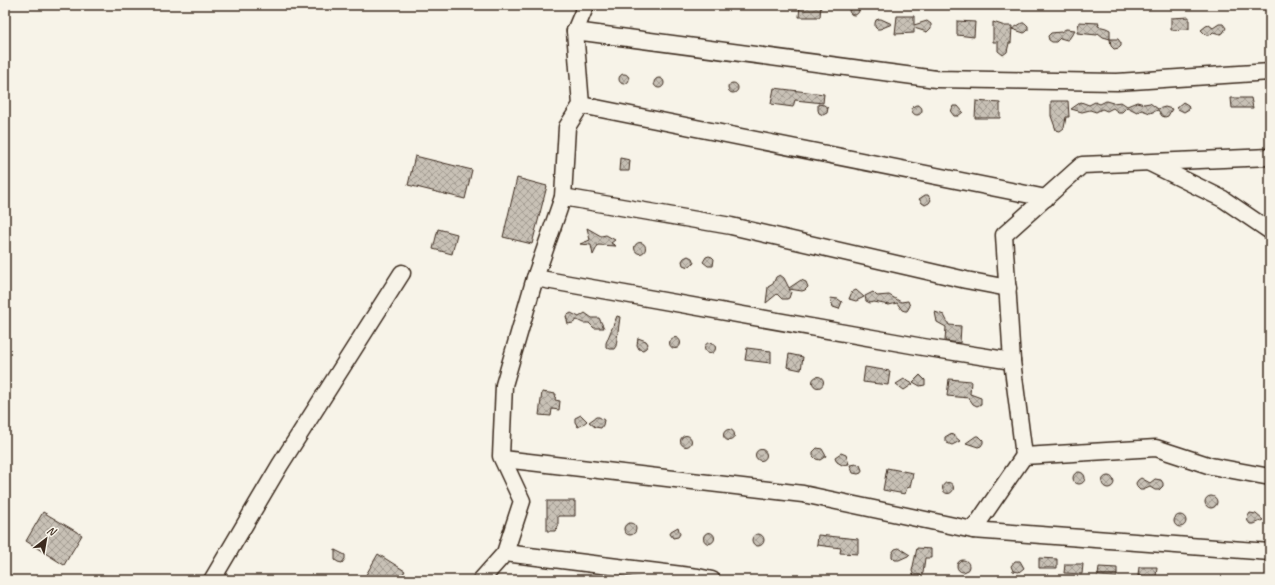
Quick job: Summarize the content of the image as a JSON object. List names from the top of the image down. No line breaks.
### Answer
{"north":"top right"}
